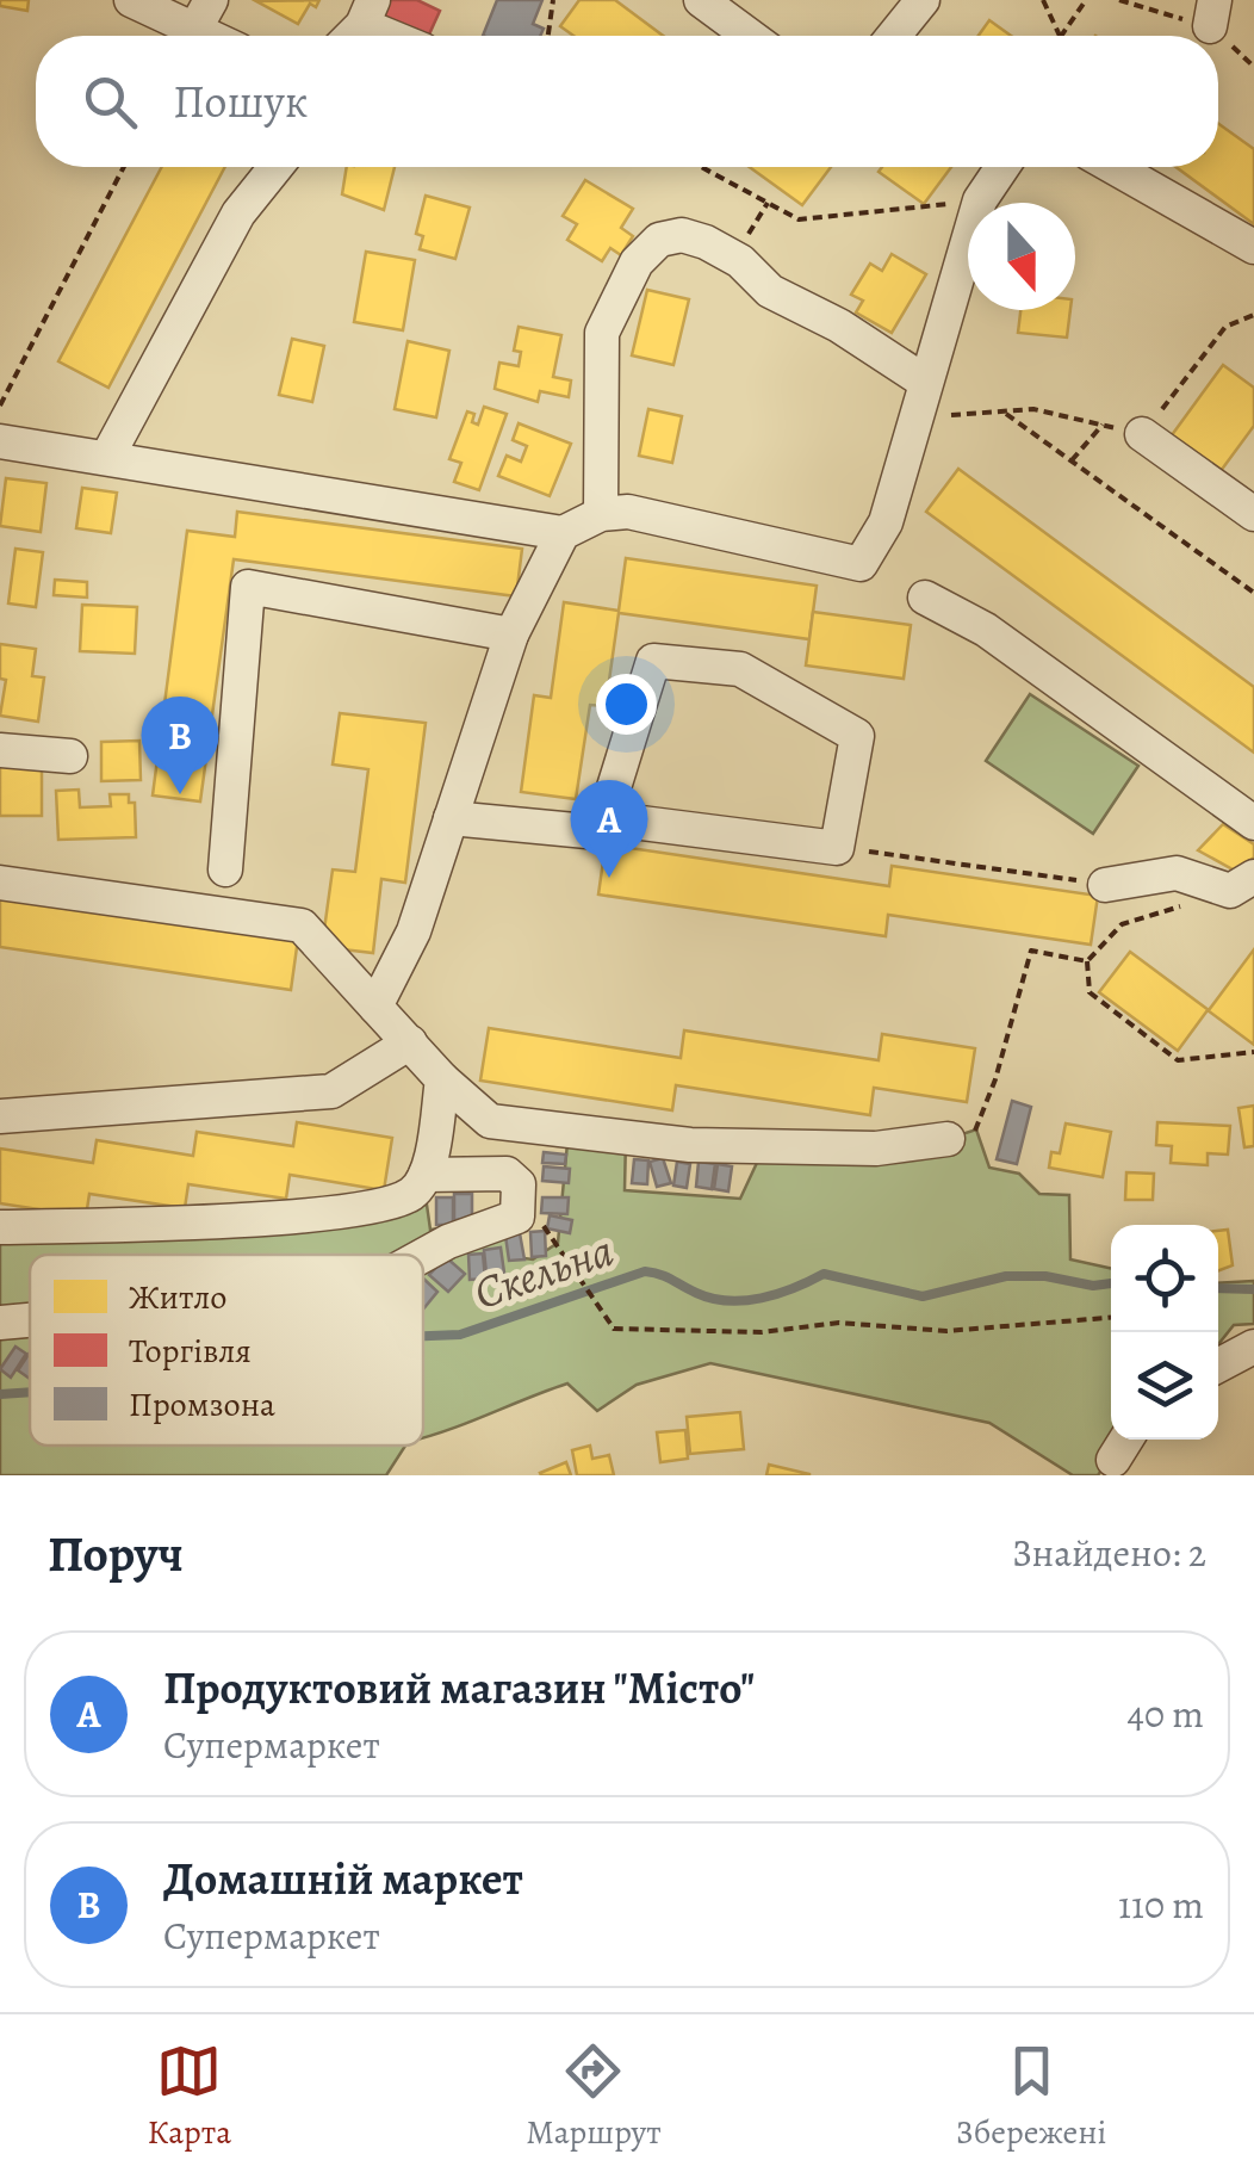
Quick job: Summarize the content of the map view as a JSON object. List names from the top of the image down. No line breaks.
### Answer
{"water":["Скельна"],"legend":["Житло","Торгівля","Промзона"],"north":"bottom","page":{"search":"Пошук","pins":["B","A"],"heading":["Поруч","Знайдено: 2"],"list":[{"mark":"A","name":"Продуктовий магазин \"Місто\"","note":"Супермаркет","value":"40 m"},{"mark":"B","name":"Домашній маркет","note":"Супермаркет","value":"110 m"}],"nav":["Карта","Маршрут","Збережені"]}}
